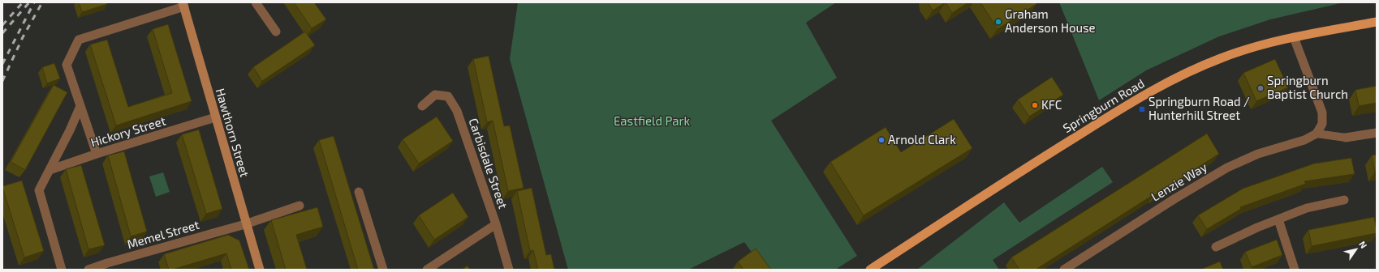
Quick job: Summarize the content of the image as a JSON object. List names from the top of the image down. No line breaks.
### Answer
{"streets":{"main road":["Springburn Road","Hawthorn Street"],"street":["Hickory Street","Carbisdale Street","Lenzie Way","Memel Street"]},"crossings":[["Hickory Street","Hawthorn Street"],["Hawthorn Street","Memel Street"]],"parks":["Eastfield Park"],"places":{"other":["Graham Anderson House","Springburn Baptist Church","KFC","Arnold Clark"],"transit":["Springburn Road / Hunterhill Street"]},"north":"top right"}
